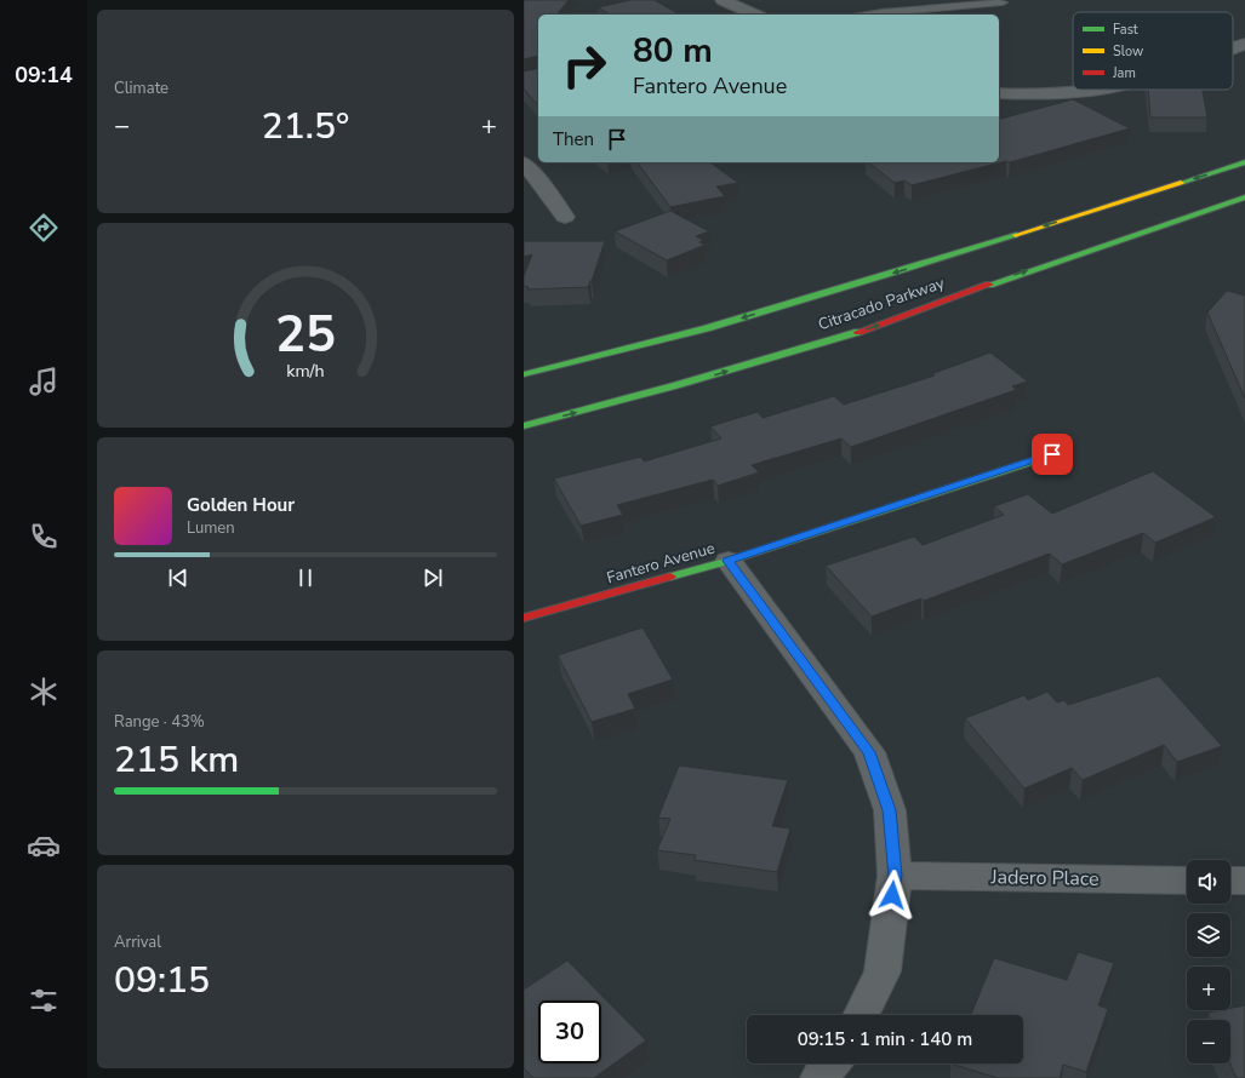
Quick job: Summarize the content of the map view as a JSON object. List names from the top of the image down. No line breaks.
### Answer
{"streets":{"street":["Citracado Parkway","Fantero Avenue","Jadero Place"]},"legend":["Fast","Slow","Jam"],"page":{"tabs":"09:14","tile":["Climate",["Range · 43%","215 km"],["Arrival","09:15"]],"turn":["80 m","Fantero Avenue"],"heat":["−","21.5°","+"],"then":"Then","song":["Golden Hour","Lumen"],"map_buttons":["+","−"],"limit":"30","trip":"09:15 · 1 min · 140 m","gauge":["25","km/h"]}}
